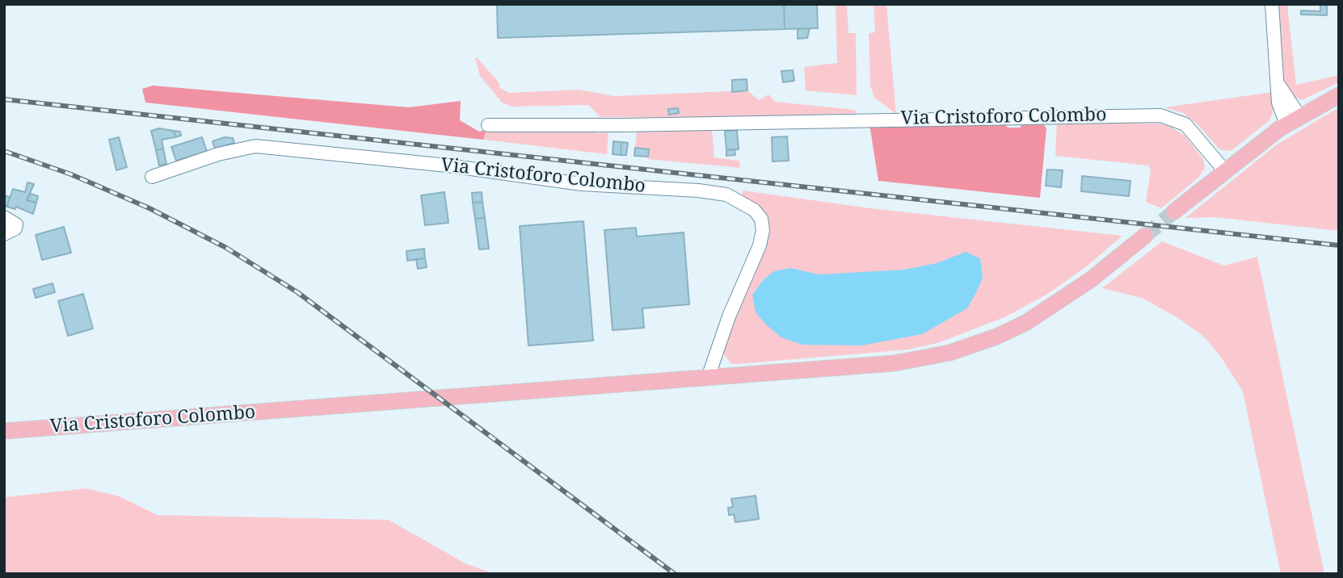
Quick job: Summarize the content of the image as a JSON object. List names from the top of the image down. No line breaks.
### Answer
{"streets":{"main road":["Via Cristoforo Colombo"]}}
